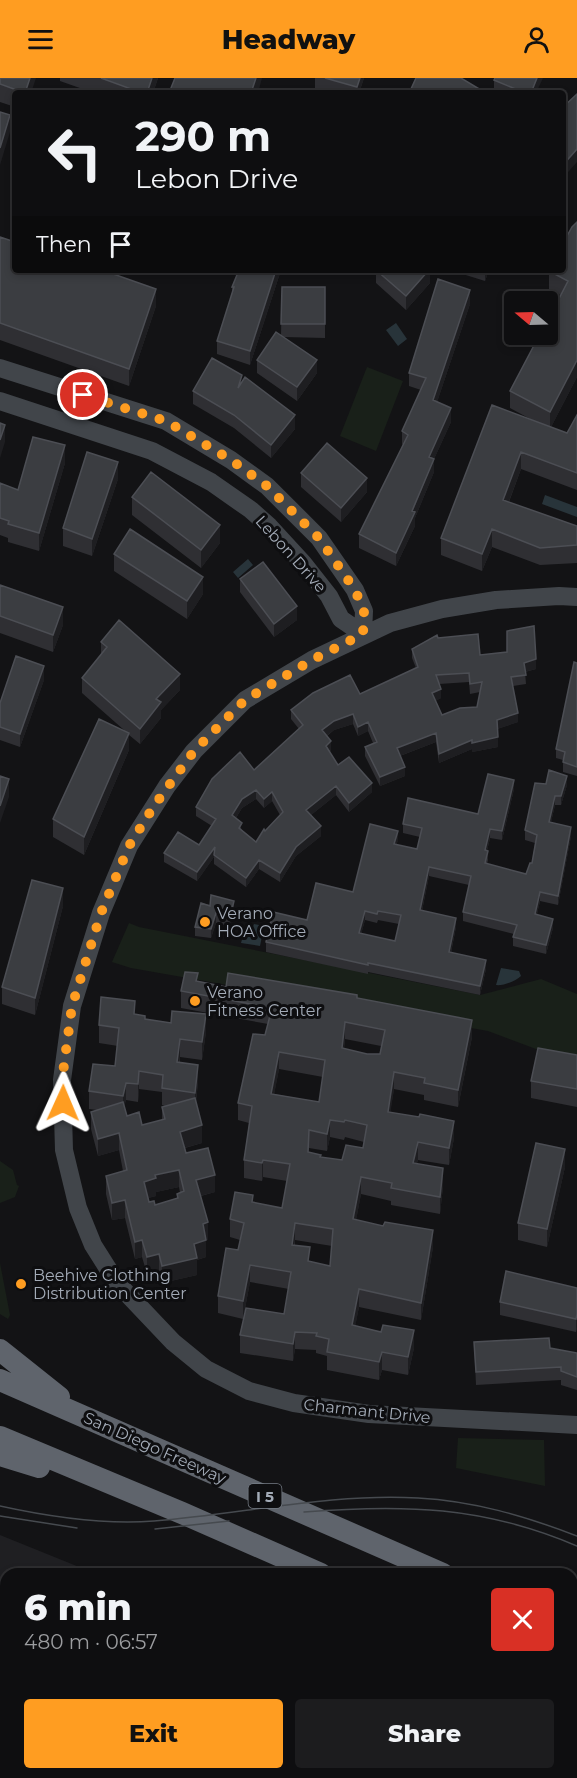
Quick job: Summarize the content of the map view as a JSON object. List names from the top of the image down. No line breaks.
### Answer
{"streets":{"highway":["San Diego Freeway","I 5"],"street":["Lebon Drive","Charmant Drive"]},"crossings":[["Lebon Drive","Charmant Drive"]],"places":["Verano HOA Office","Verano Fitness Center","Beehive Clothing Distribution Center"],"north":"left","page":{"header":"Headway","turn":["290 m","Lebon Drive"],"then":"Then","heading":["6 min","480 m · 06:57"],"buttons":["Exit","Share"]}}
